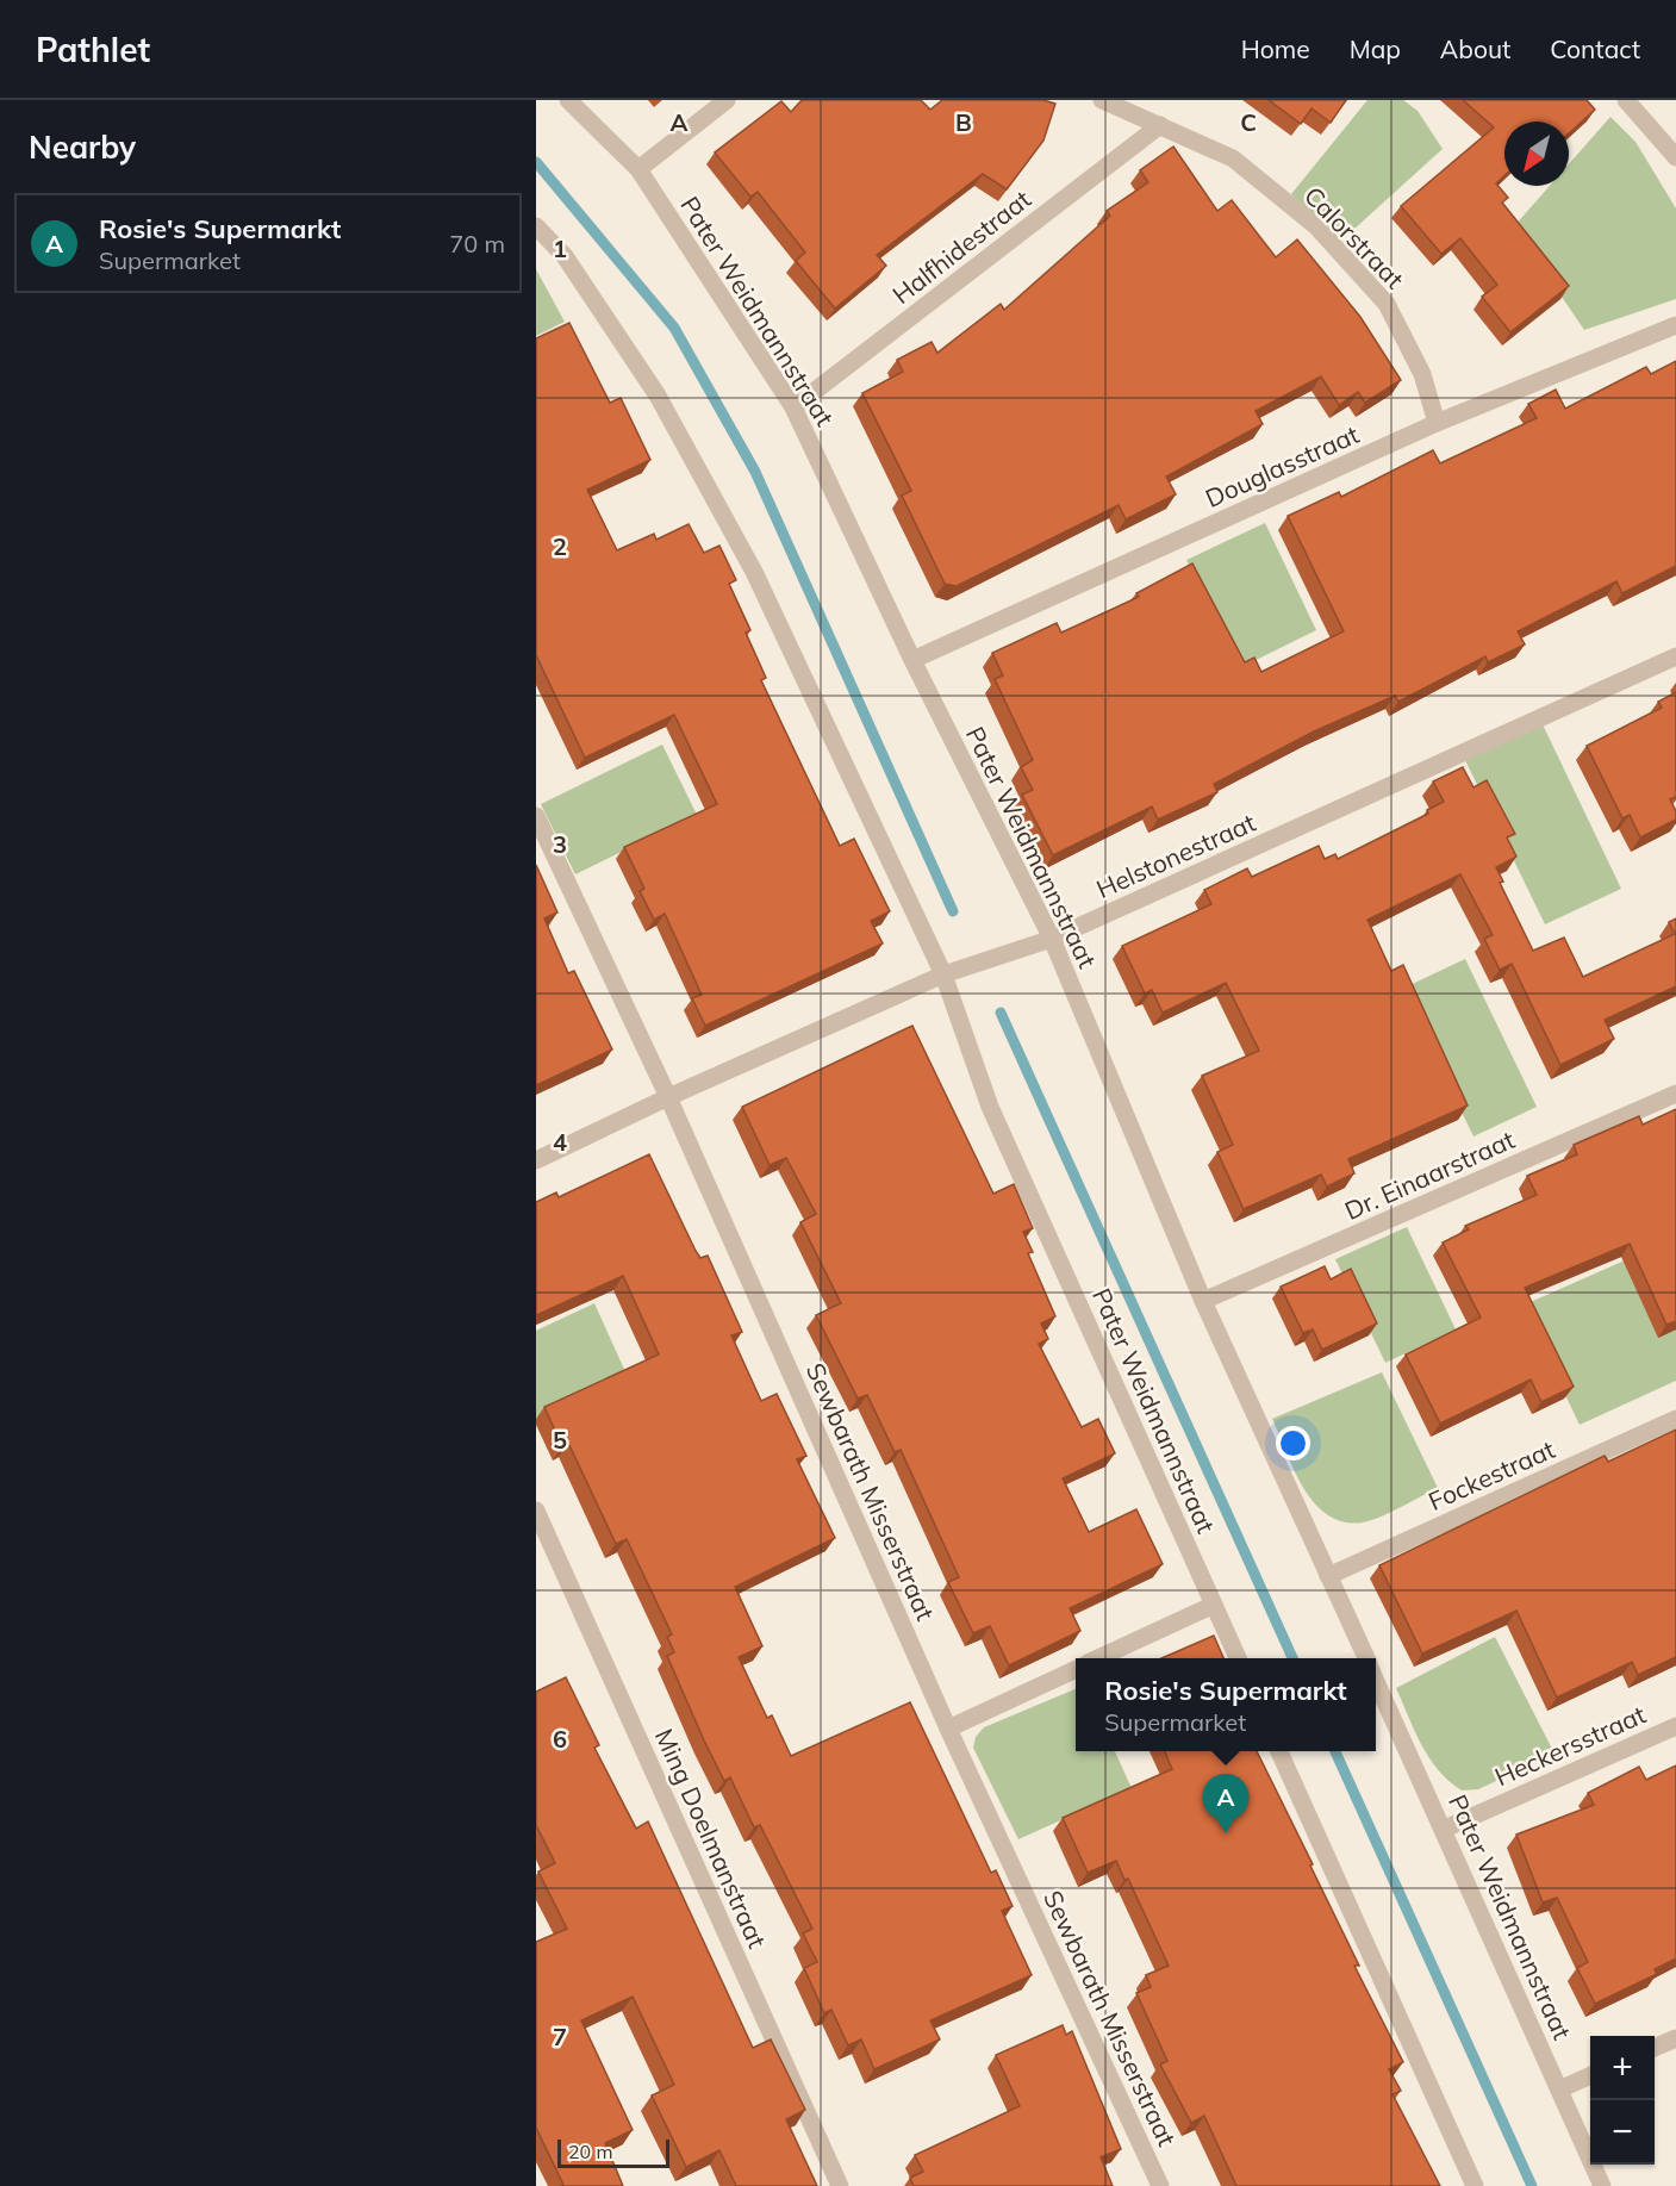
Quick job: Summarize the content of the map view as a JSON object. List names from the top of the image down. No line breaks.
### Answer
{"streets":{"street":["Calorstraat","Halfhidestraat","Pater Weidmannstraat","Douglasstraat","Helstonestraat","Dr. Einaarstraat","Fockestraat","Sewbarath Misserstraat","Heckersstraat","Ming Doelmanstraat"]},"crossings":[["Calorstraat","Halfhidestraat"],["Calorstraat","Douglasstraat"],["Halfhidestraat","Pater Weidmannstraat"],["Pater Weidmannstraat","Douglasstraat"],["Pater Weidmannstraat","Helstonestraat"],["Pater Weidmannstraat","Dr. Einaarstraat"],["Pater Weidmannstraat","Fockestraat"],["Pater Weidmannstraat","Heckersstraat"],["Helstonestraat","Sewbarath Misserstraat"]],"scale_bar":"20 m","north":"bottom left","page":{"header":"Pathlet","nav":["Home","Map","About","Contact"],"heading":"Nearby","list":[{"mark":"A","name":"Rosie's Supermarkt","note":"Supermarket","value":"70 m"}],"popup":["Rosie's Supermarkt","Supermarket"],"pins":"A","map_buttons":["+","−"],"scale":"20 m"},"grid":{"columns":["A","B","C"],"rows":["1","2","3","4","5","6","7"]}}
